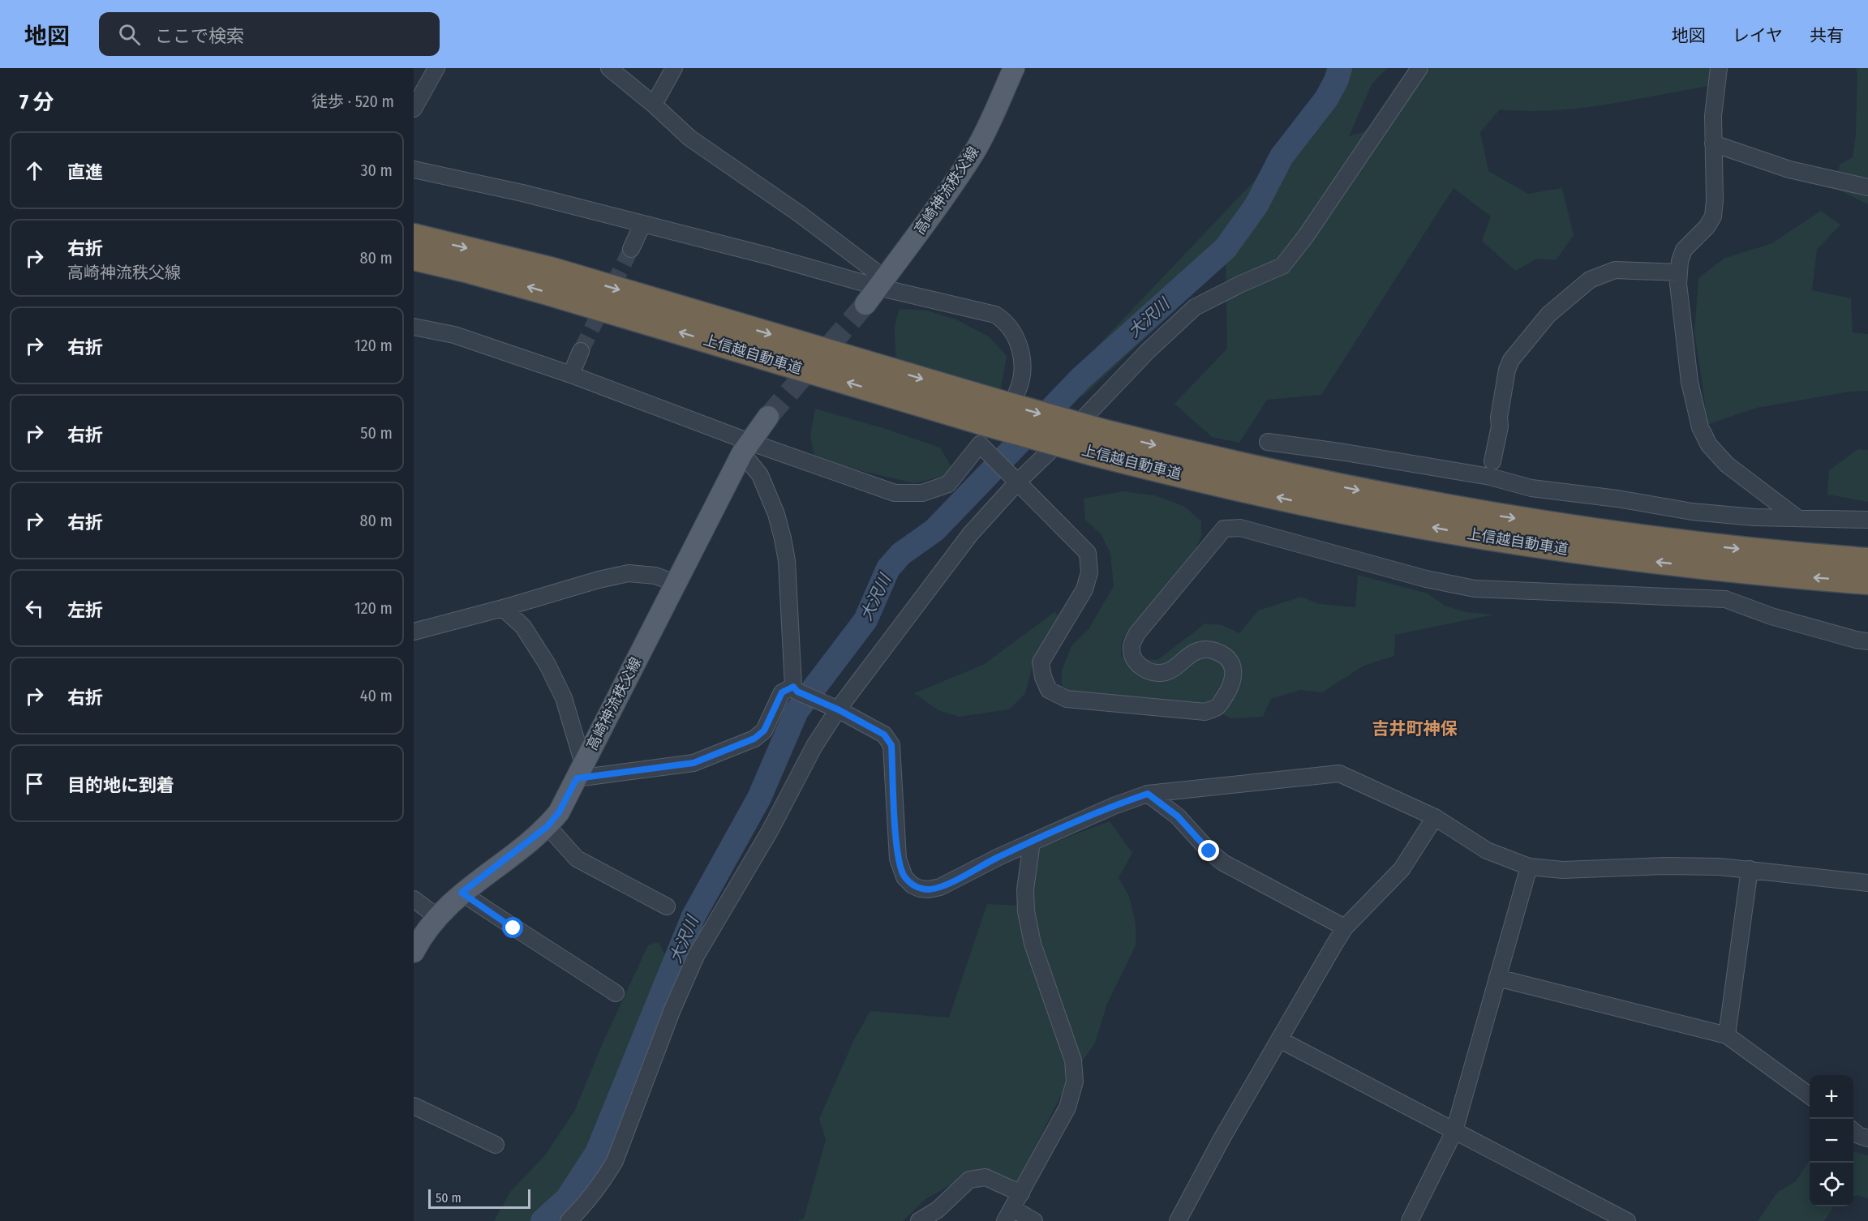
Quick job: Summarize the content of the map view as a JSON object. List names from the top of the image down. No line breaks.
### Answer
{"streets":{"highway":["上信越自動車道"],"main road":["高崎神流秩父線"]},"districts":["吉井町神保"],"water":["大沢川"],"scale_bar":"50 m","page":{"header":"地図","search":"ここで検索","nav":["地図","レイヤ","共有"],"heading":["7 分","徒歩 · 520 m"],"list":[["直進","30 m"],["右折","高崎神流秩父線","80 m"],["右折","120 m"],["右折","50 m"],["右折","80 m"],["左折","120 m"],["右折","40 m"],"目的地に到着"],"map_buttons":["+","−"],"scale":"50 m"}}
